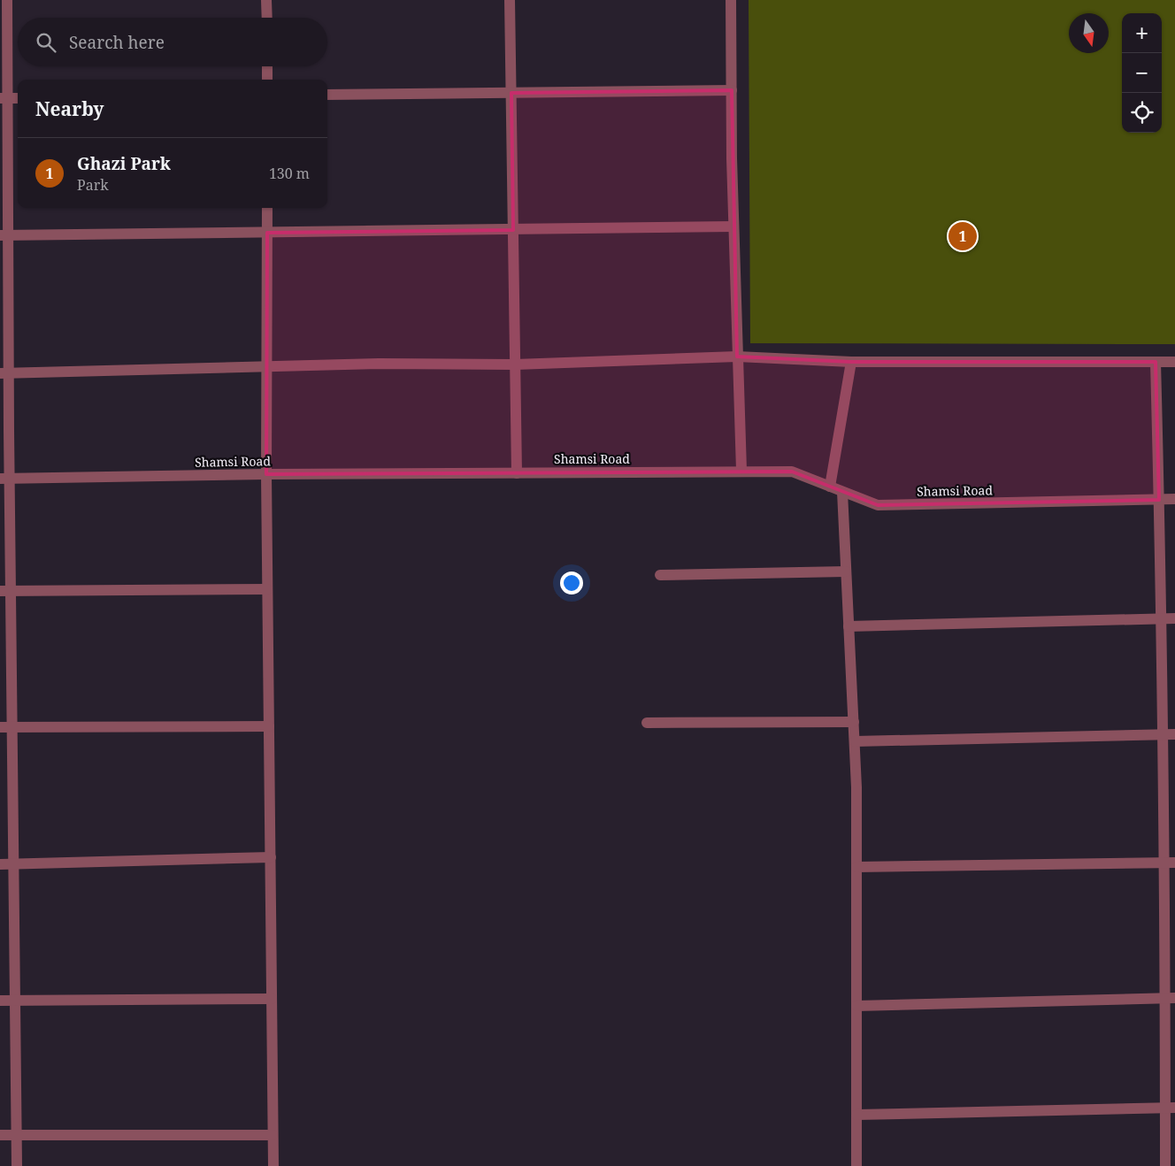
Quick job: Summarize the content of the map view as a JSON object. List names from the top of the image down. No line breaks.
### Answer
{"streets":{"street":["Shamsi Road"]},"north":"bottom","page":{"map_buttons":["+","−"],"search":"Search here","heading":"Nearby","list":[{"mark":"1","name":"Ghazi Park","note":"Park","value":"130 m"}],"pins":"1"}}
